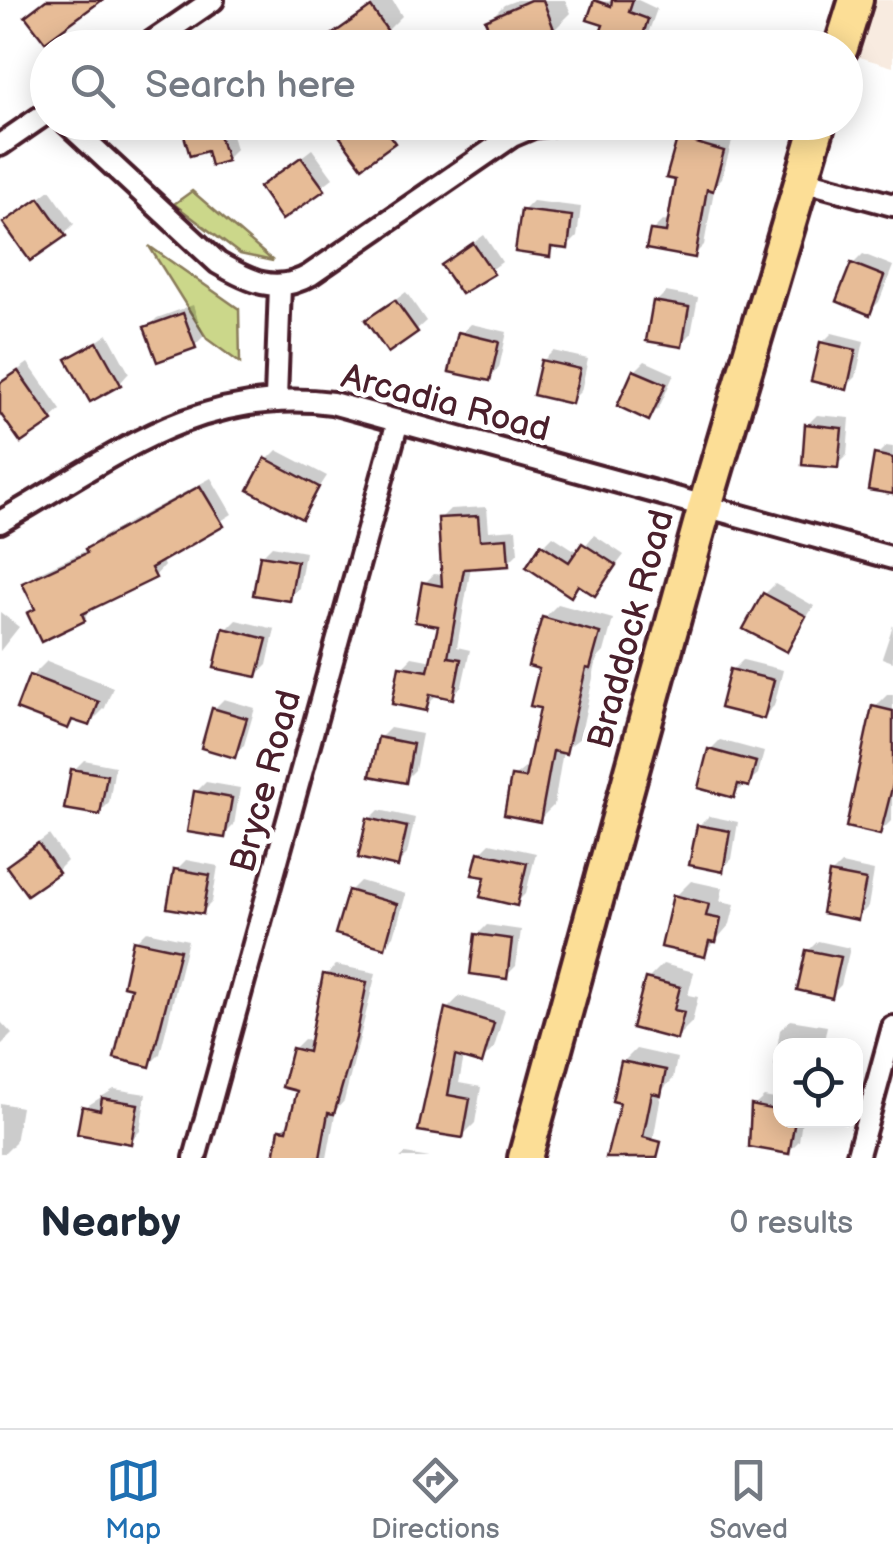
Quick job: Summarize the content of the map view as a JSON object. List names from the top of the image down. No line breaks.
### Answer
{"streets":{"main road":["Braddock Road"],"street":["Arcadia Road","Bryce Road"]},"crossings":[["Arcadia Road","Braddock Road"],["Arcadia Road","Bryce Road"]],"page":{"search":"Search here","heading":["Nearby","0 results"],"nav":["Map","Directions","Saved"]}}
